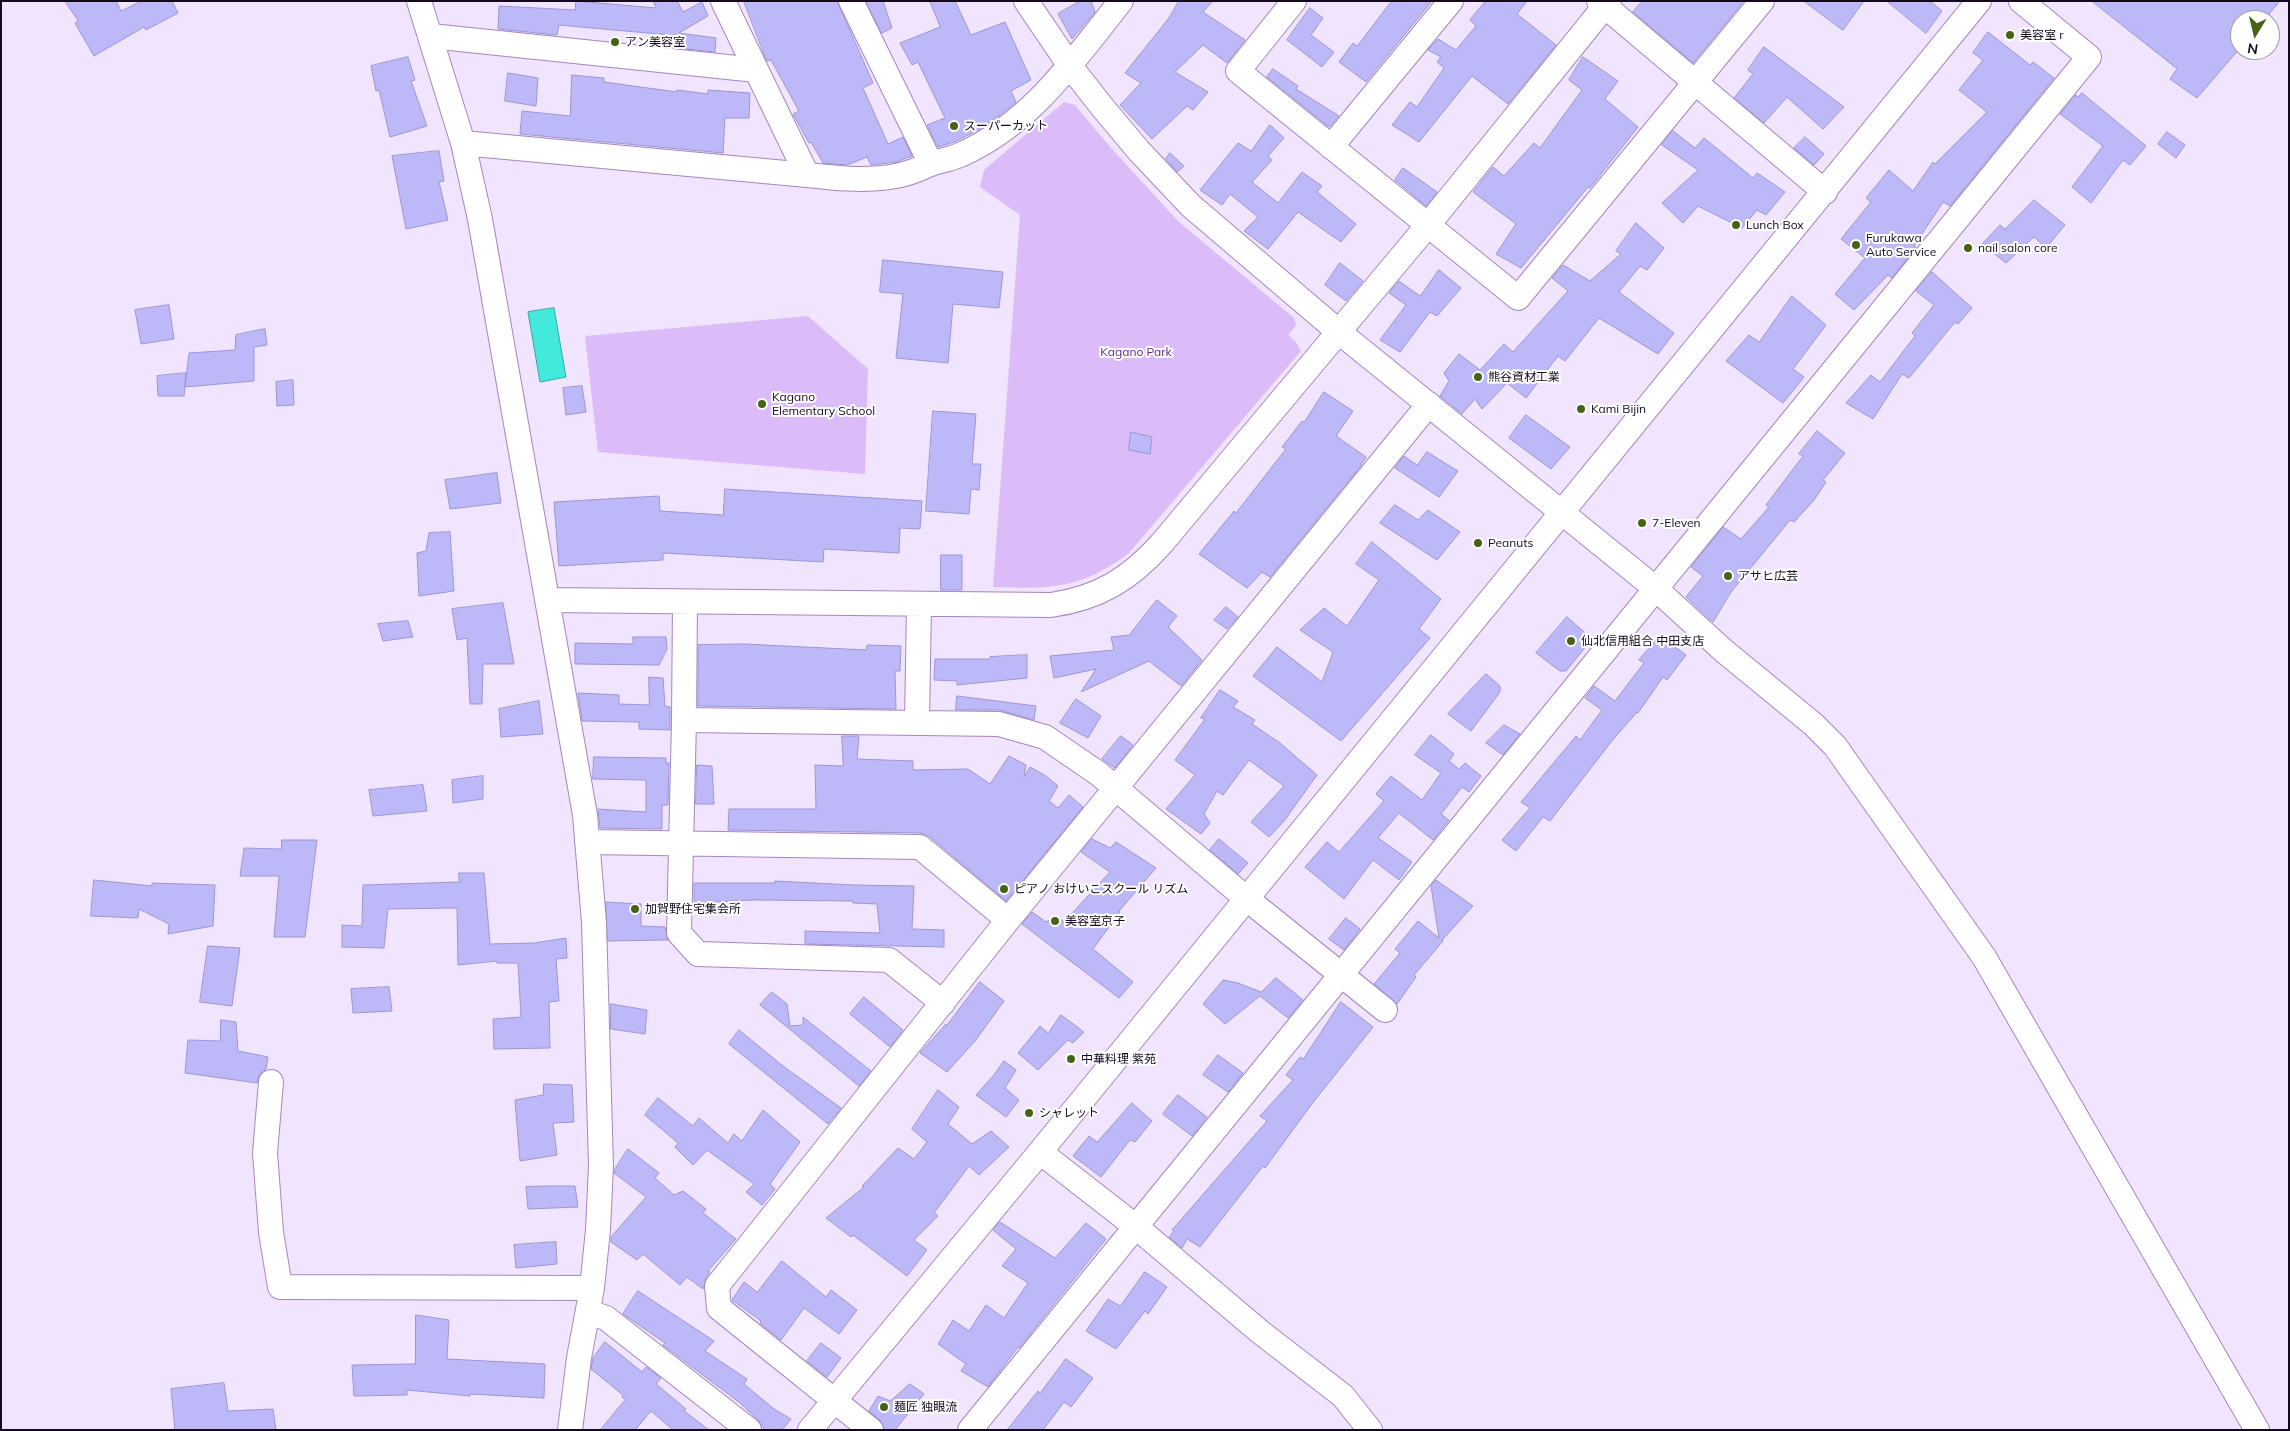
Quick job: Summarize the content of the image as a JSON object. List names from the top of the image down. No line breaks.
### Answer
{"parks":["Kagano Park"],"places":["美容室 r","アン美容室","スーパーカット","Lunch Box","Furukawa Auto Service","nail salon core","熊谷資材工業","Kagano Elementary School","Kami Bijin","7-Eleven","Peanuts","アサヒ広芸","仙北信用組合 中田支店","ピアノ おけいこスクール リズム","加賀野住宅集会所","美容室京子","中華料理 紫苑","シャレット","麺匠 独眼流"],"north":"bottom"}
